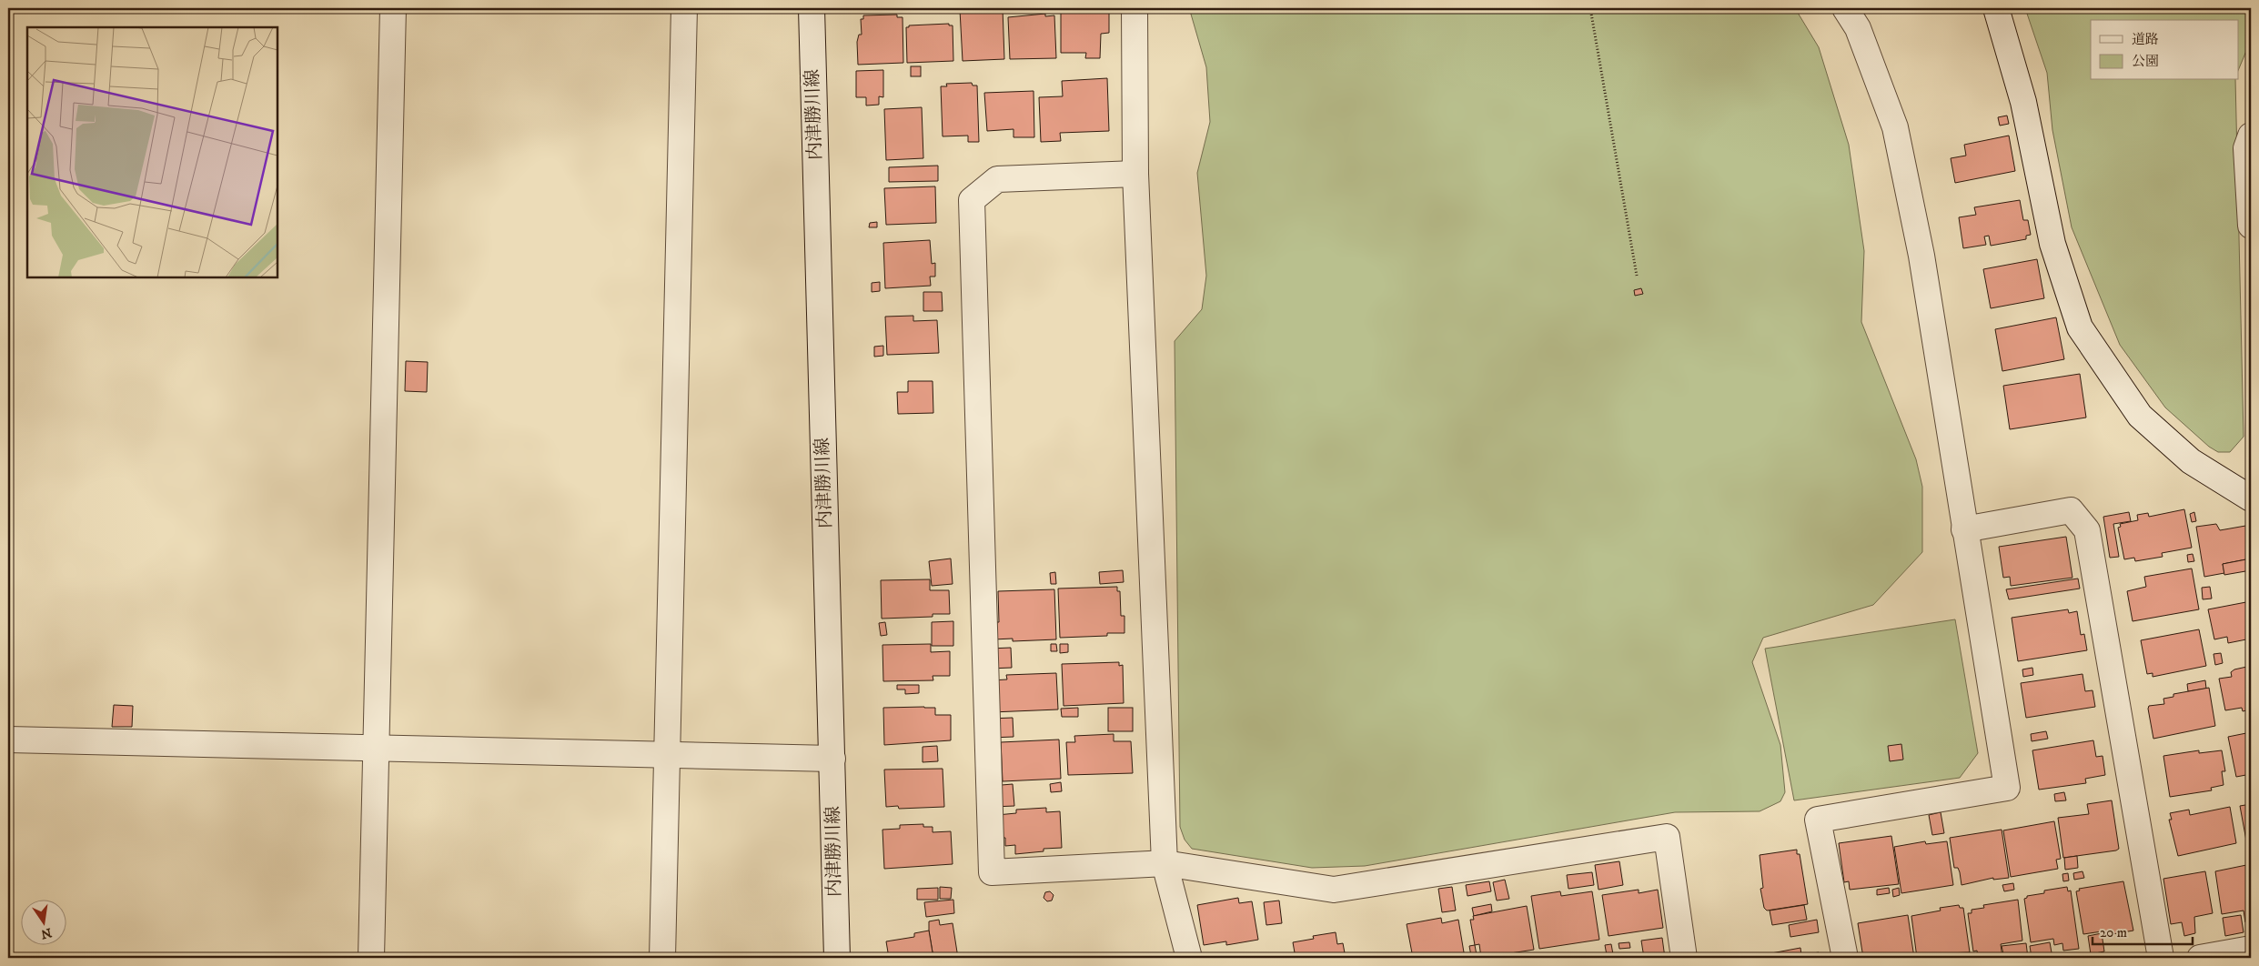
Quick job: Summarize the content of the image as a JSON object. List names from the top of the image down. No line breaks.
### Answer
{"streets":{"street":["内津勝川線"]},"legend":["道路","公園"],"scale_bar":"20 m","north":"bottom"}
